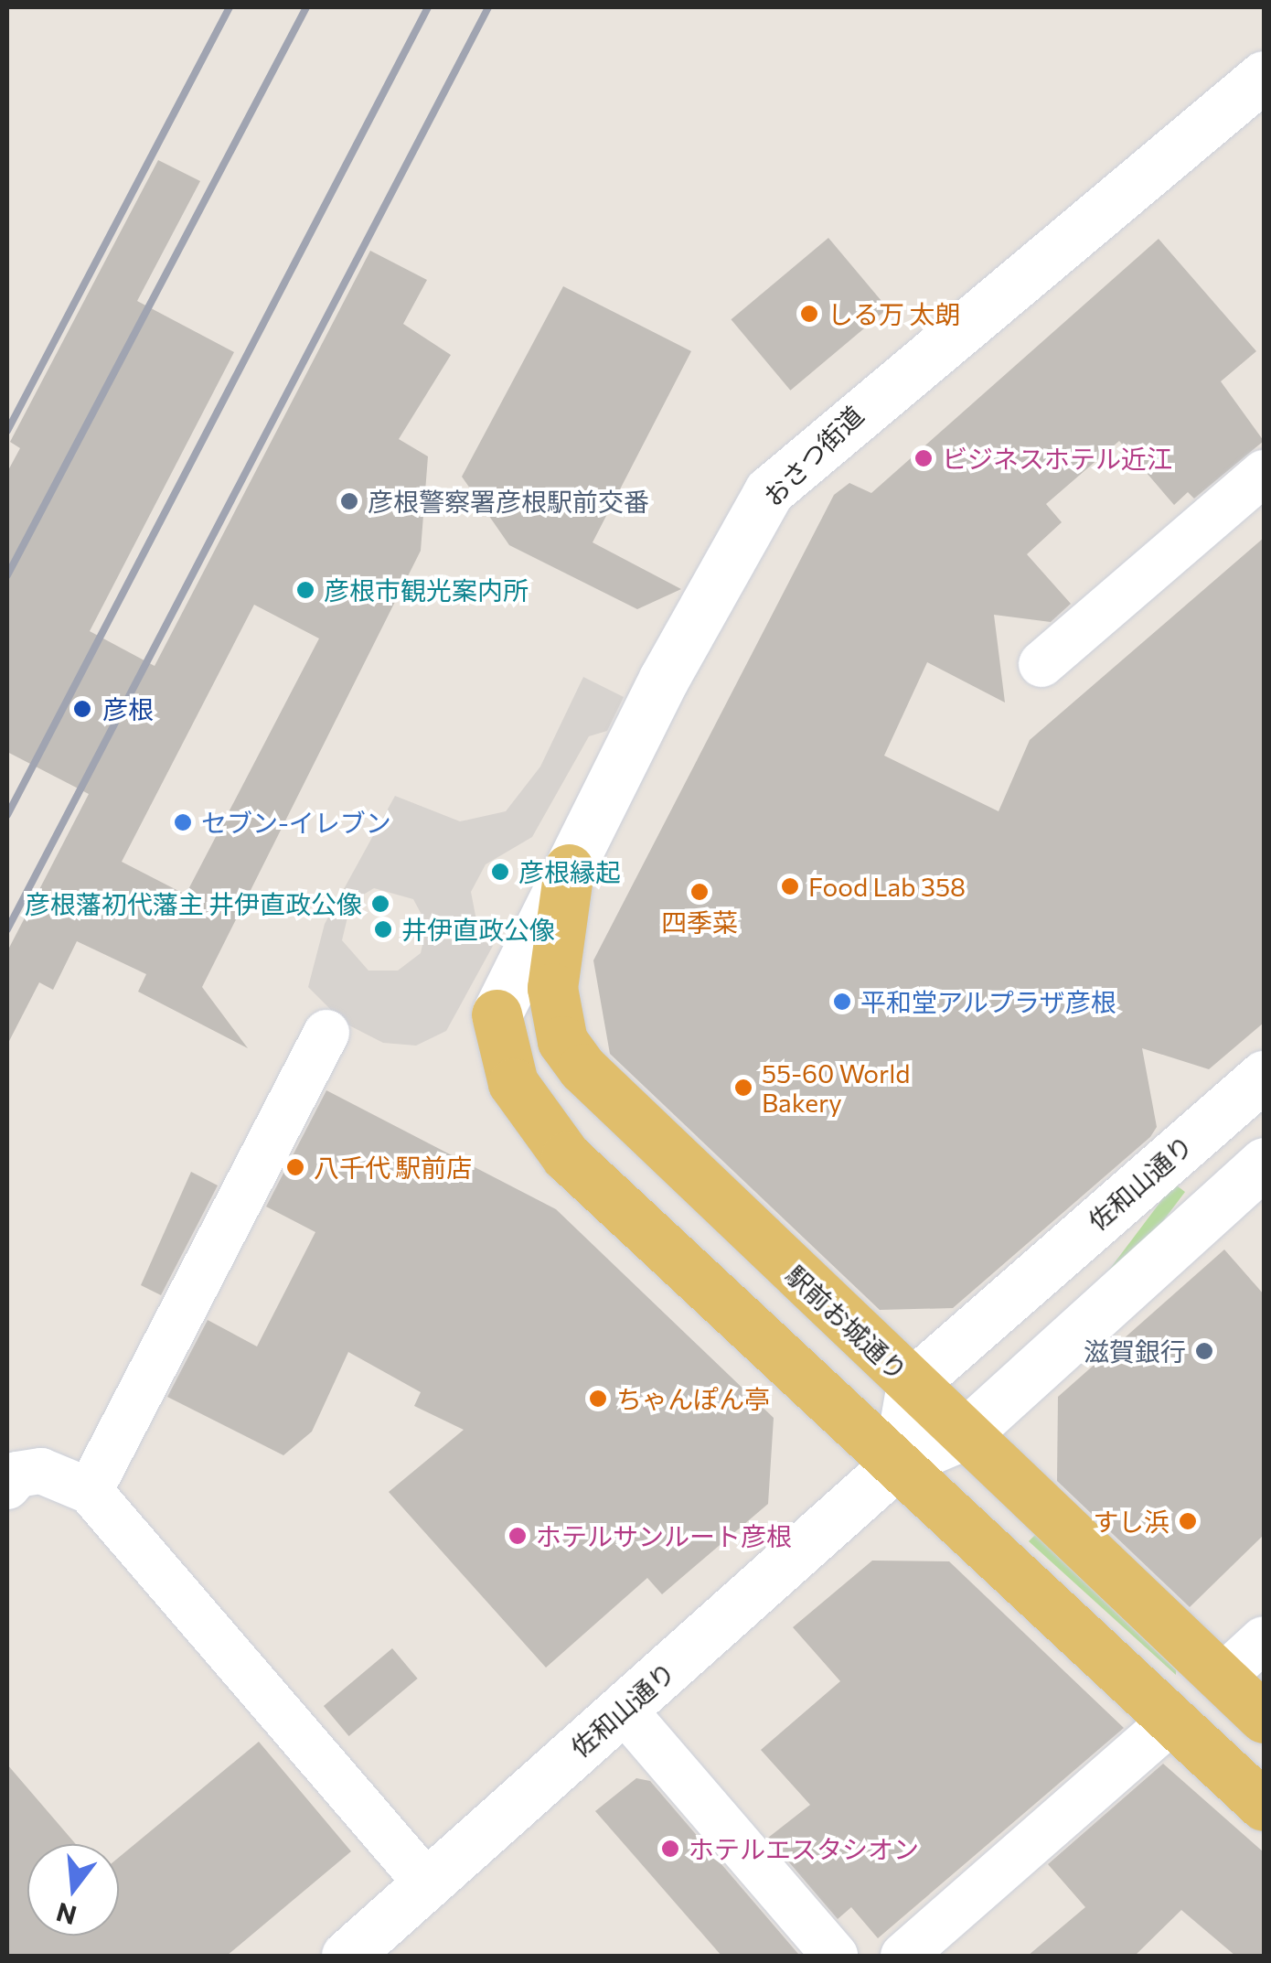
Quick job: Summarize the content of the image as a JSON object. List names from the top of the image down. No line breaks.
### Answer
{"streets":{"main road":["駅前お城通り"],"street":["おさつ街道","佐和山通り"]},"crossings":[["おさつ街道","駅前お城通り"],["佐和山通り","駅前お城通り"]],"places":["しる万 太朗","ビジネスホテル近江","彦根警察署彦根駅前交番","彦根市観光案内所","彦根","セブン-イレブン","彦根縁起","Food Lab 358","四季菜","彦根藩初代藩主 井伊直政公像","井伊直政公像","平和堂アルプラザ彦根","55-60 World Bakery","八千代 駅前店","滋賀銀行","ちゃんぽん亭","すし浜","ホテルサンルート彦根","ホテルエスタシオン"],"north":"bottom"}
